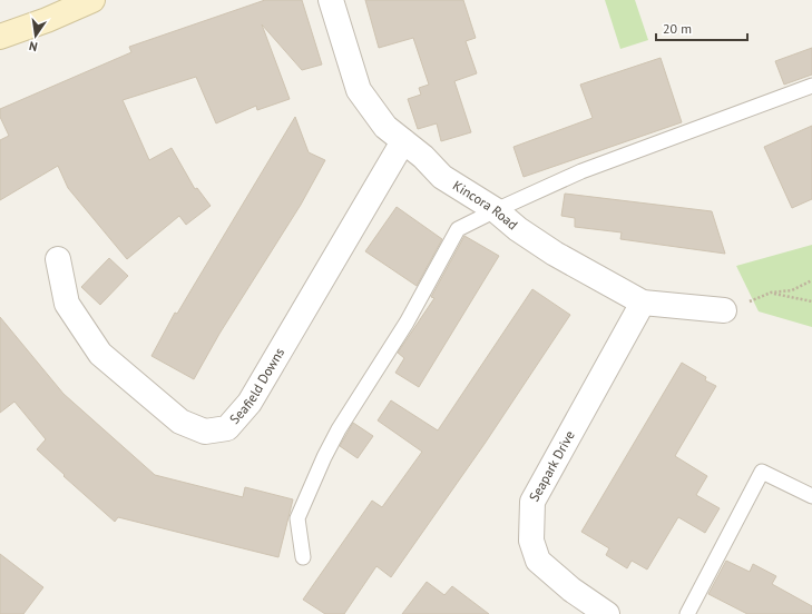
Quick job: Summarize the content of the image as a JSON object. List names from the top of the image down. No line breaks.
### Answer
{"streets":{"street":["Kincora Road","Seafield Downs","Seapark Drive"]},"crossings":[["Kincora Road","Seafield Downs"],["Kincora Road","Seapark Drive"]],"scale_bar":"20 m","north":"bottom"}
